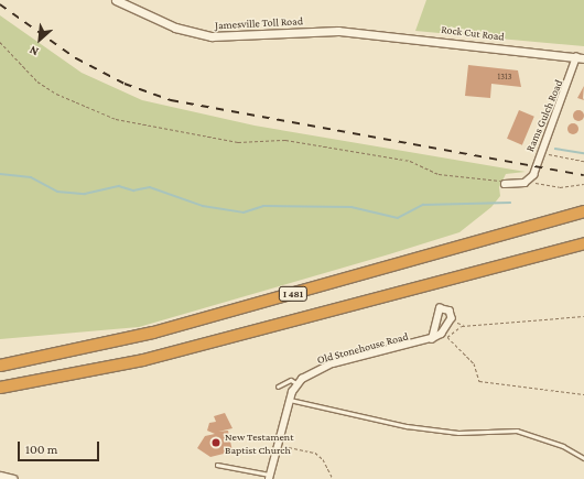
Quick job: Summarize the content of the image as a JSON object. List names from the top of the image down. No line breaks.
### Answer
{"streets":{"highway":["I 481"],"street":["Jamesville Toll Road","Rock Cut Road","Rams Gulch Road","Old Stonehouse Road"]},"crossings":[["Jamesville Toll Road","Rock Cut Road"],["Rock Cut Road","Rams Gulch Road"]],"places":["New Testament Baptist Church"],"house_numbers":["1313"],"scale_bar":"100 m","north":"bottom left"}
